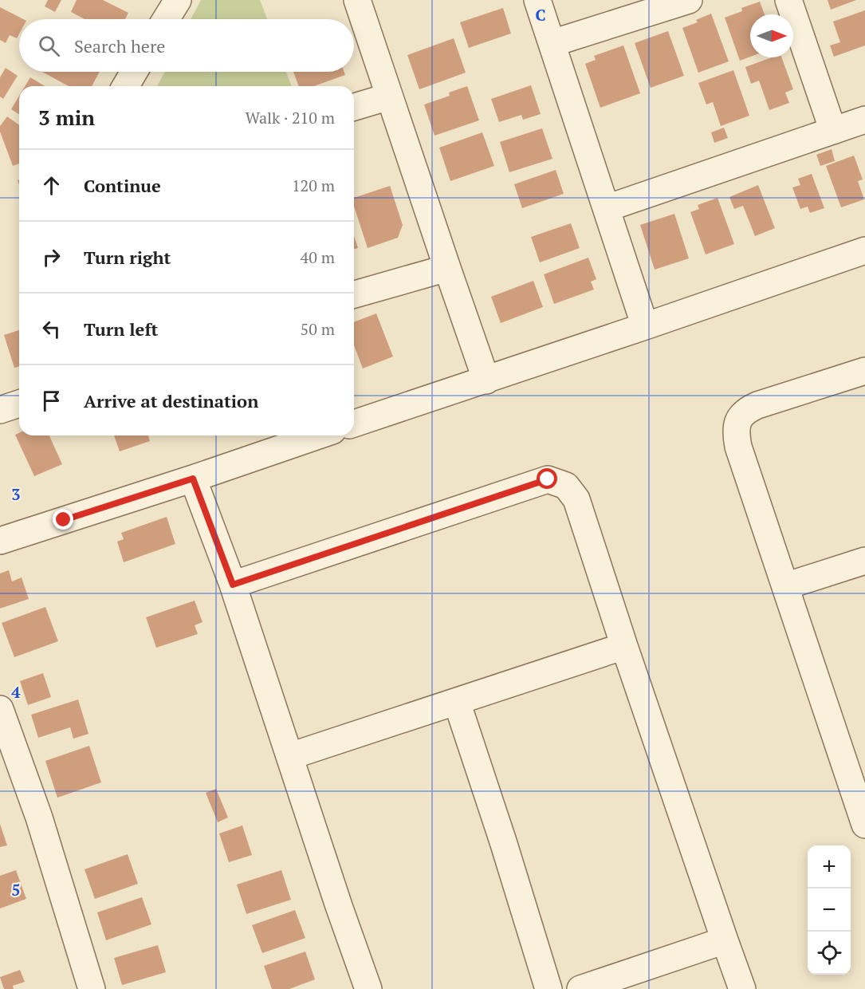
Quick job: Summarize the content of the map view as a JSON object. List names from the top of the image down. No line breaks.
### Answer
{"north":"right","page":{"search":"Search here","heading":["3 min","Walk · 210 m"],"list":[["Continue","120 m"],["Turn right","40 m"],["Turn left","50 m"],"Arrive at destination"],"map_buttons":["+","−"]},"grid":{"columns":["C"],"rows":["3","4","5"]}}
